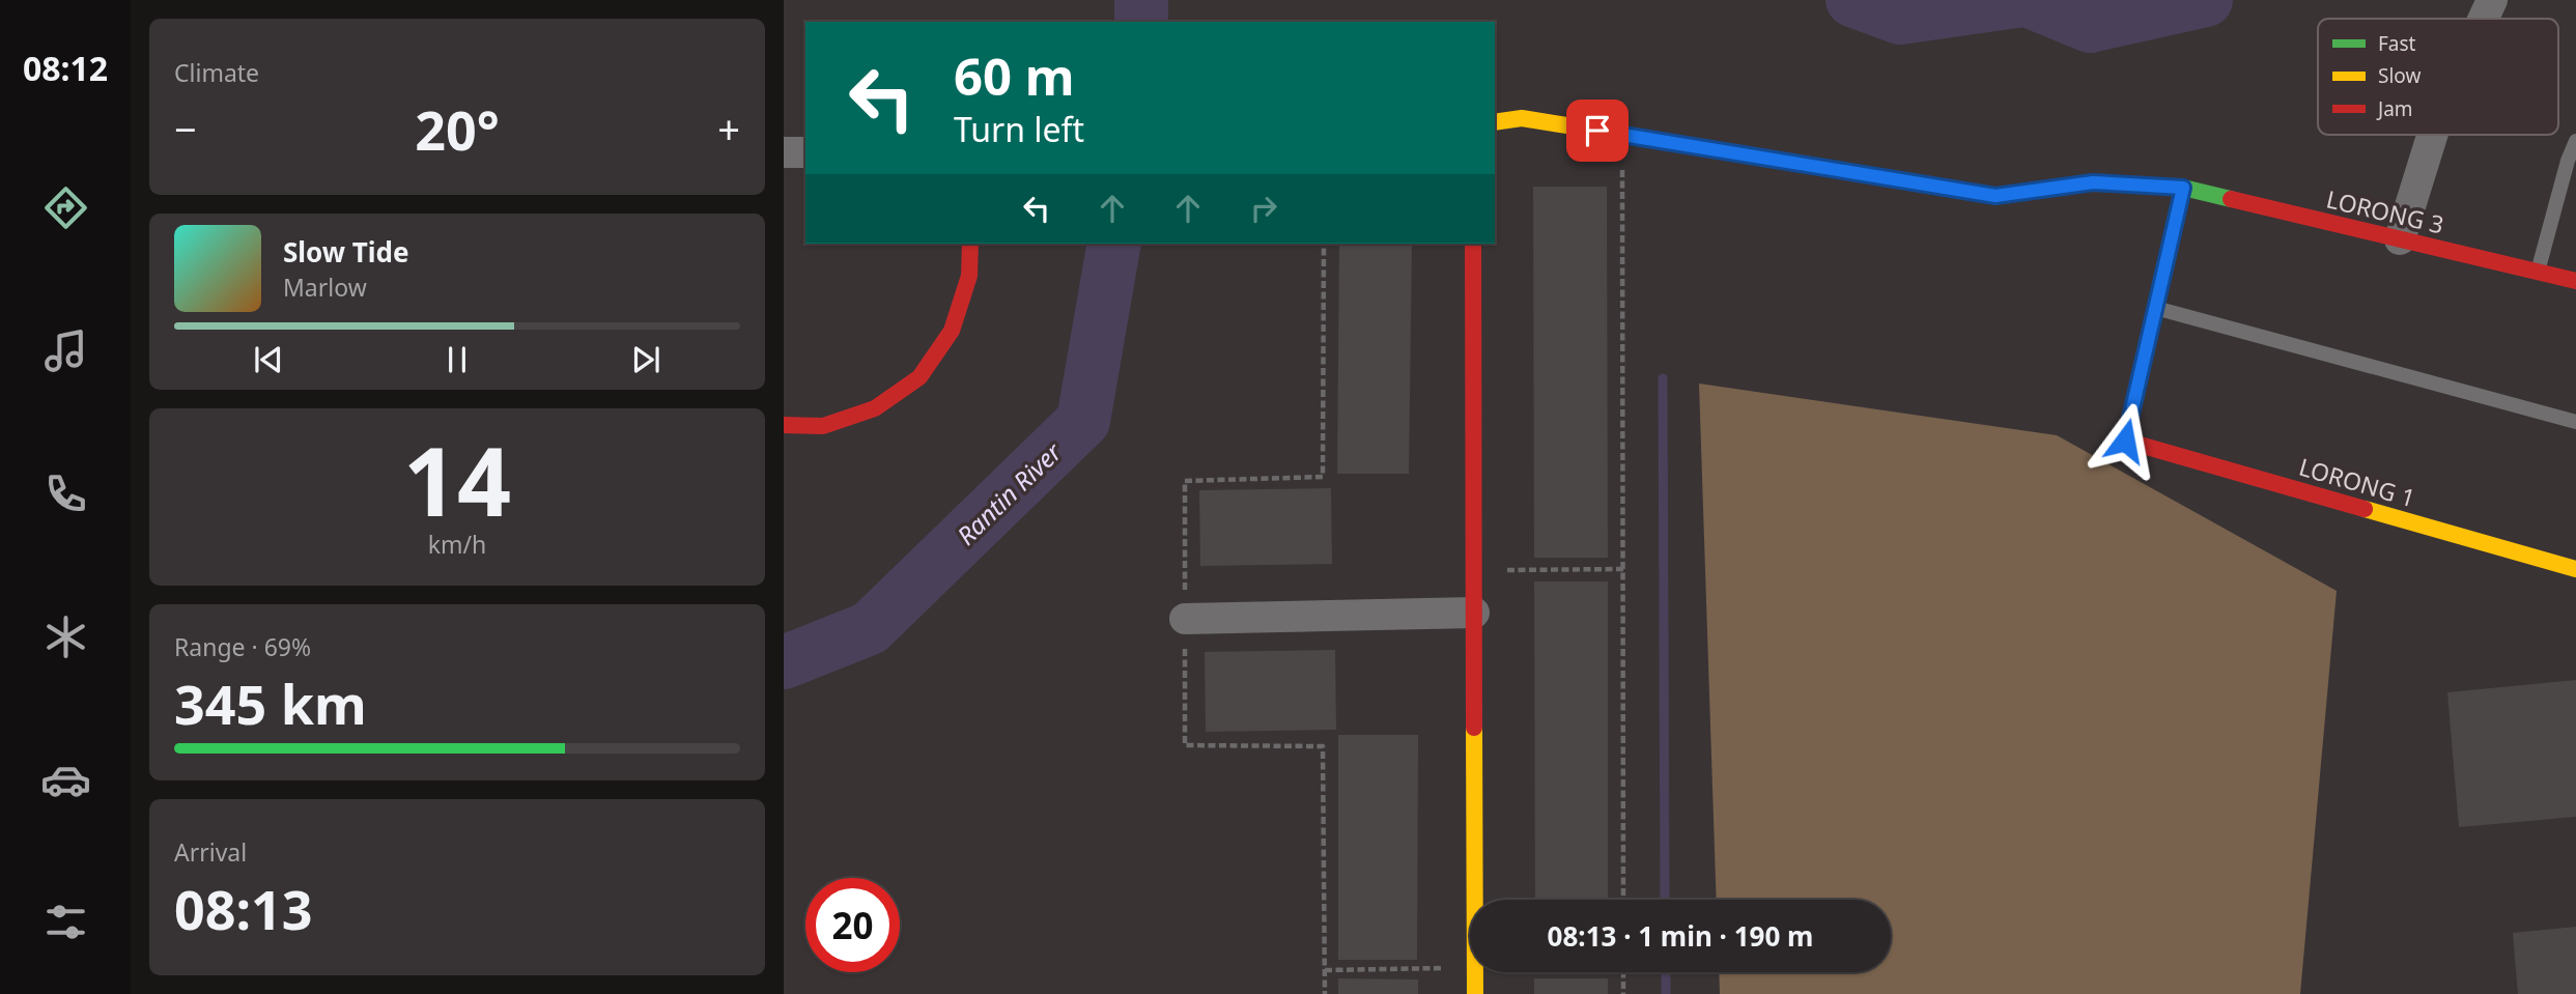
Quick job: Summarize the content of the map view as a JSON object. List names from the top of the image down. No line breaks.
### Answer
{"streets":{"street":["LORONG 3","LORONG 1"]},"water":["Rantin River"],"legend":["Fast","Slow","Jam"],"page":{"tabs":"08:12","tile":["Climate",["14","km/h"],["Range · 69%","345 km"],["Arrival","08:13"]],"turn":["60 m","Turn left"],"heat":["−","20°","+"],"song":["Slow Tide","Marlow"],"limit":"20","trip":"08:13 · 1 min · 190 m"}}
